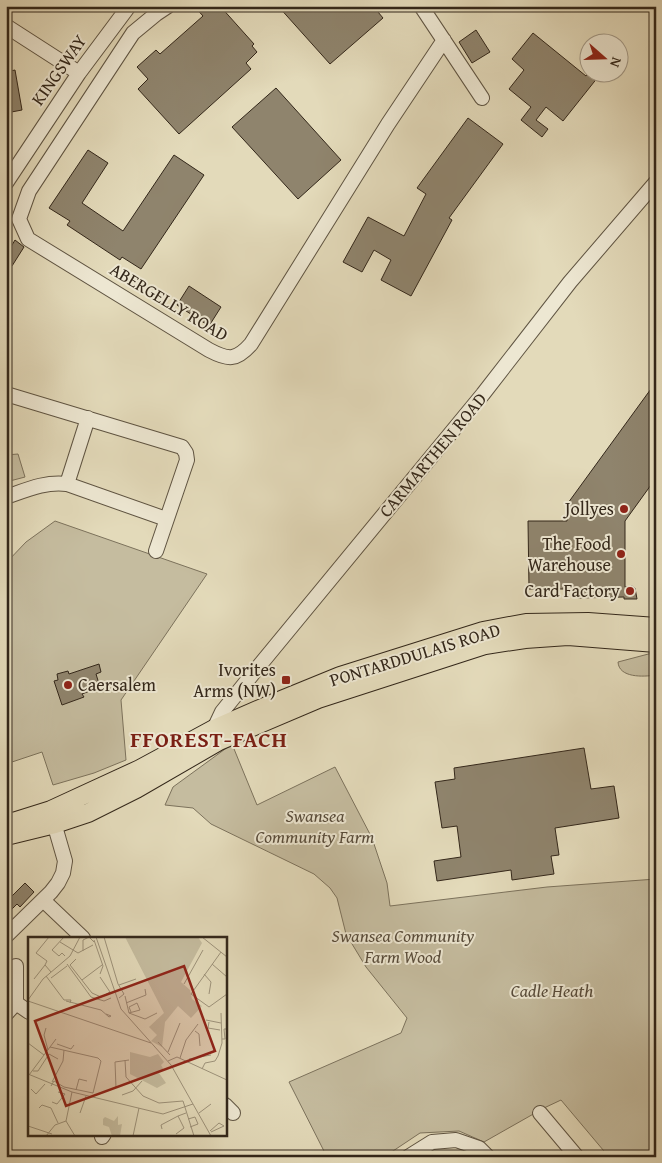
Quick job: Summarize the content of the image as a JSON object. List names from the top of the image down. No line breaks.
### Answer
{"streets":{"main road":["PONTARDDULAIS ROAD"],"street":["KINGSWAY","ABERGELLY ROAD","CARMARTHEN ROAD"]},"crossings":[["CARMARTHEN ROAD","PONTARDDULAIS ROAD"]],"districts":["FFOREST-FACH"],"parks":["Swansea Community Farm","Swansea Community Farm Wood","Cadle Heath"],"places":{"other":["Jollyes","The Food Warehouse","Card Factory","Caersalem"],"transit":["Ivorites Arms (NW)"]},"north":"right"}
